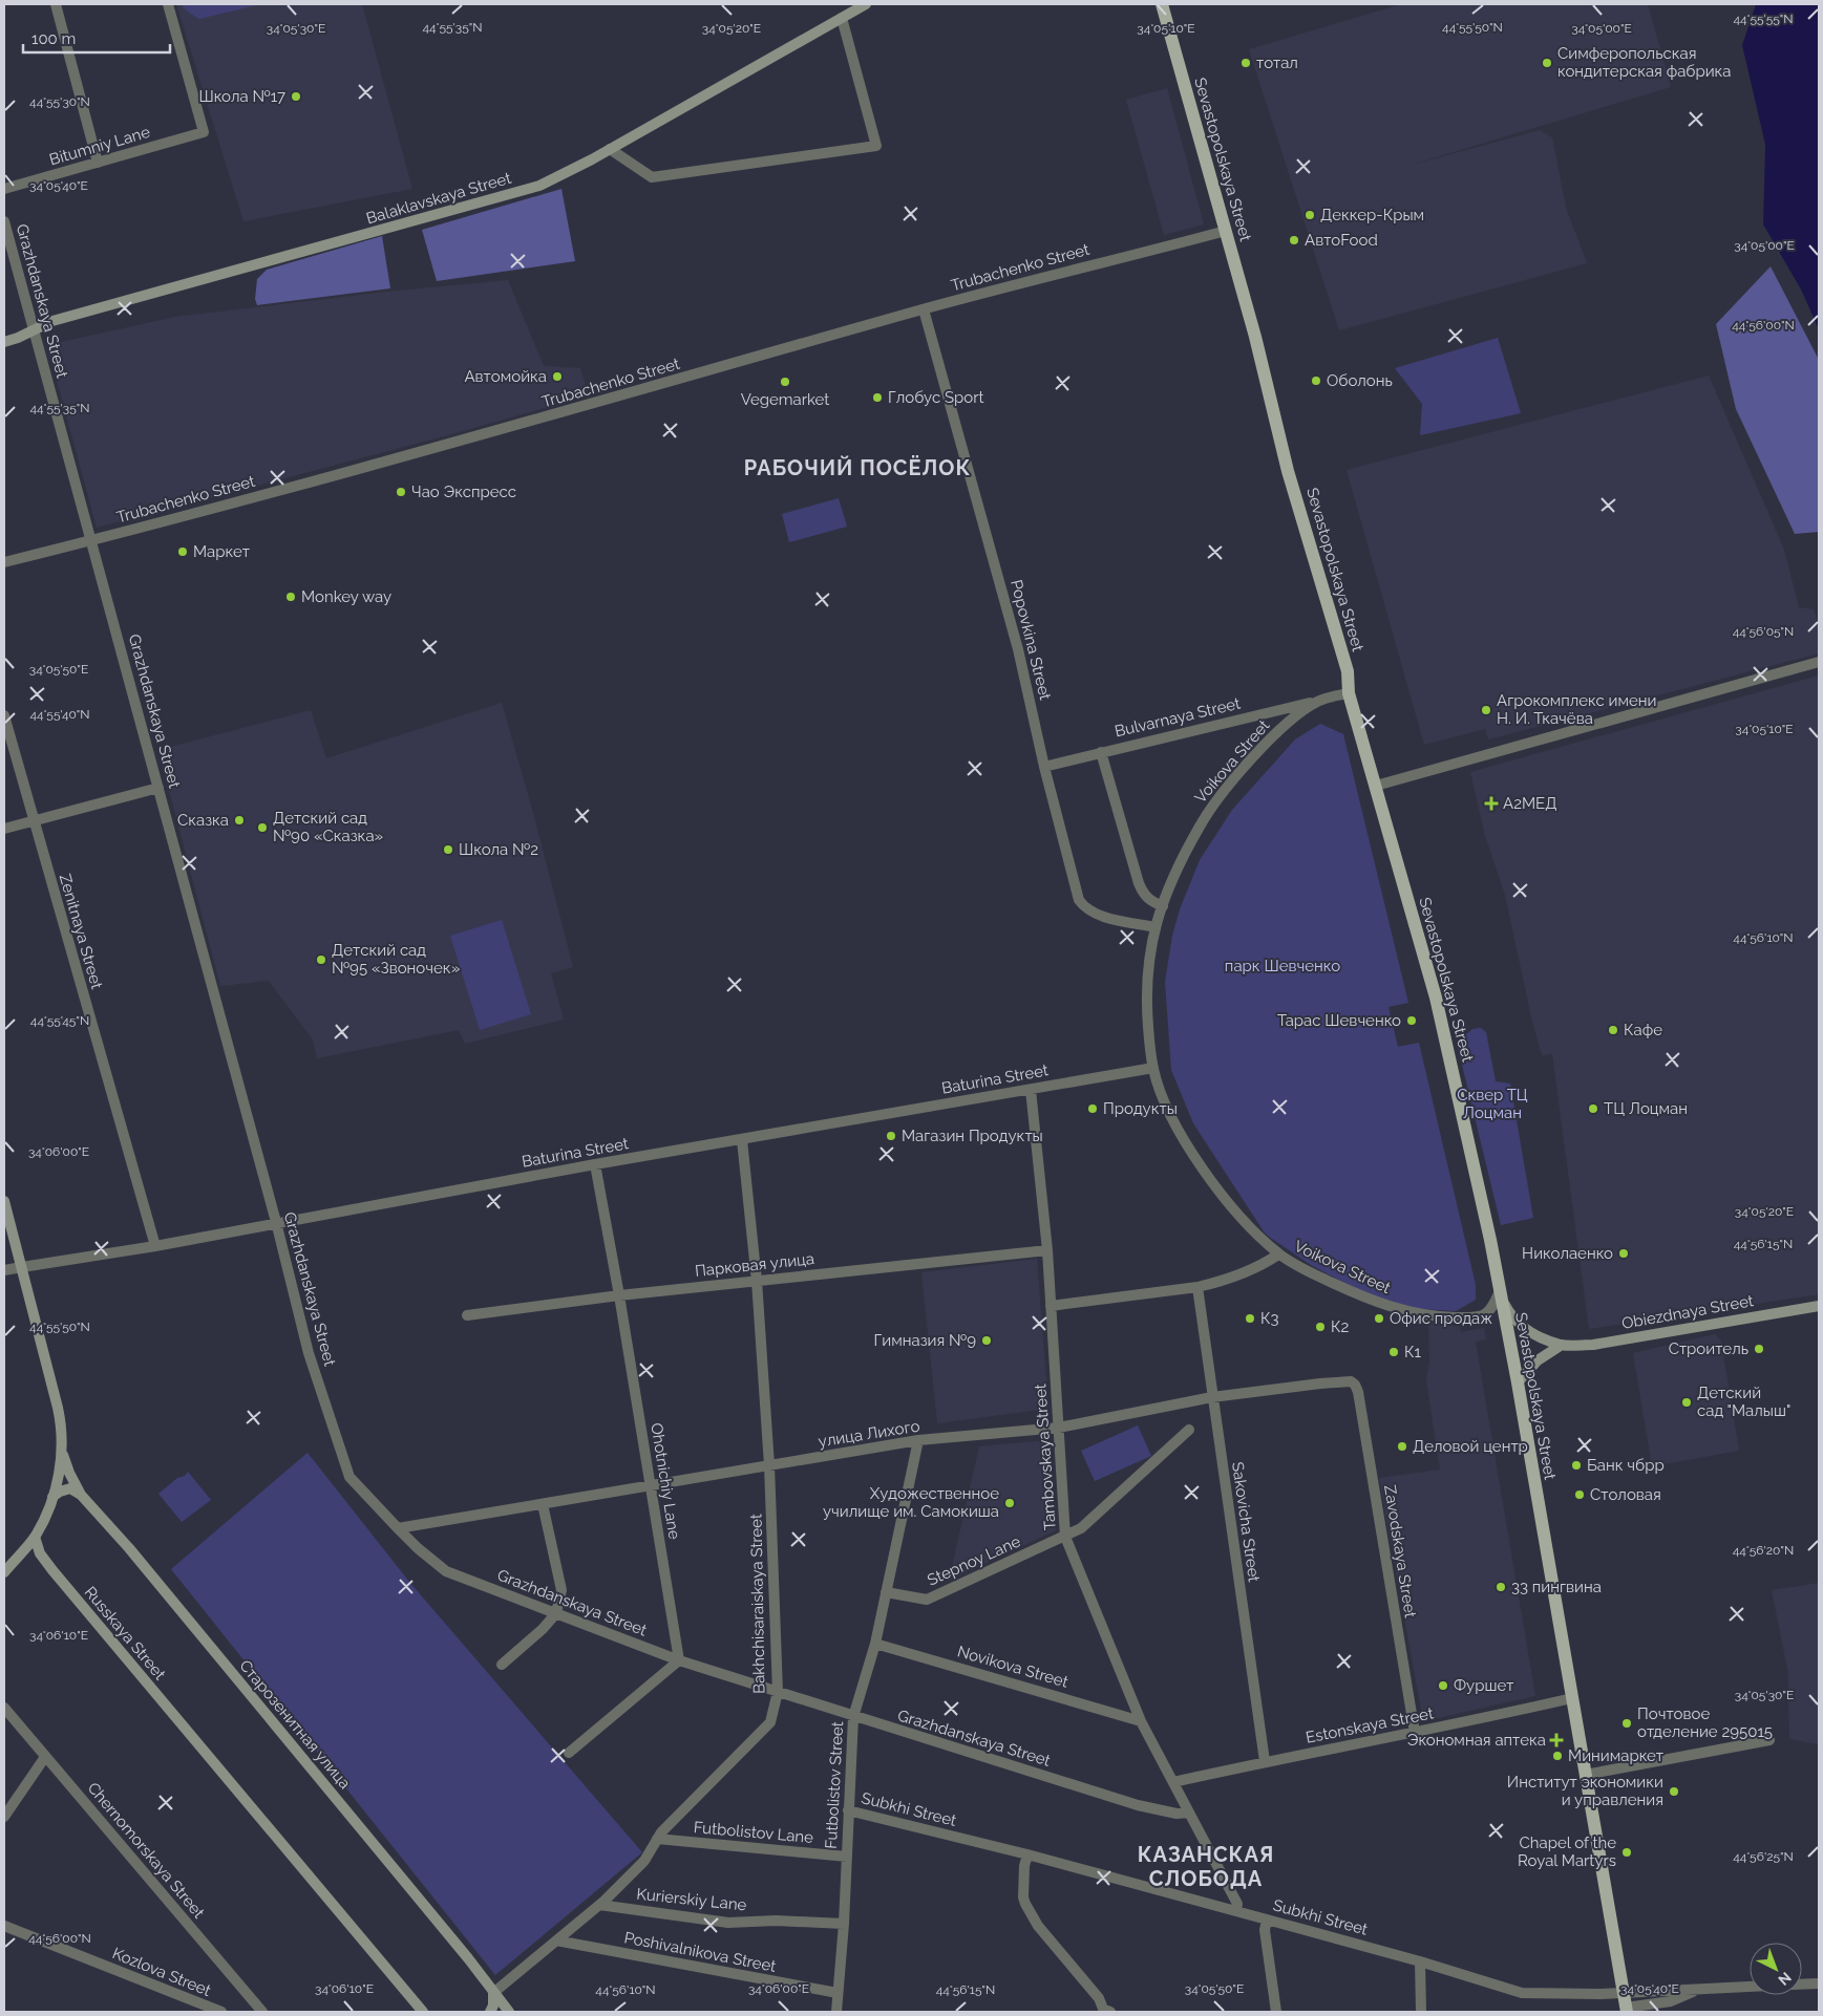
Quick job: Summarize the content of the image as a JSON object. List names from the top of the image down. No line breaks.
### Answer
{"streets":{"main road":["Sevastopolskaya Street","Balaklavskaya Street","Obiezdnaya Street","Russkaya Street","Старозенитная улица"],"street":["Bitumniy Lane","Trubachenko Street","Grazhdanskaya Street","Popovkina Street","Bulvarnaya Street","Voikova Street","Zenitnaya Street","Baturina Street","Парковая улица","улица Лихого","Tambovskaya Street","Ohotnichiy Lane","Sakovicha Street","Zavodskaya Street","Stepnoy Lane","Bakhchisaraiskaya Street","Novikova Street","Estonskaya Street","Futbolistov Street","Subkhi Street","Futbolistov Lane","Chernomorskaya Street","Kurierskiy Lane","Poshivalnikova Street","Kozlova Street"]},"crossings":[["Sevastopolskaya Street","Trubachenko Street"],["Sevastopolskaya Street","Voikova Street"],["Sevastopolskaya Street","Obiezdnaya Street"],["Sevastopolskaya Street","Estonskaya Street"],["Sevastopolskaya Street","Subkhi Street"],["Balaklavskaya Street","Grazhdanskaya Street"],["Trubachenko Street","Grazhdanskaya Street"],["Trubachenko Street","Popovkina Street"],["Grazhdanskaya Street","Baturina Street"],["Grazhdanskaya Street","улица Лихого"],["Grazhdanskaya Street","Tambovskaya Street"],["Grazhdanskaya Street","Ohotnichiy Lane"],["Grazhdanskaya Street","Bakhchisaraiskaya Street"],["Grazhdanskaya Street","Futbolistov Street"],["Popovkina Street","Bulvarnaya Street"],["Popovkina Street","Voikova Street"],["Bulvarnaya Street","Voikova Street"],["Voikova Street","Baturina Street"],["Voikova Street","Obiezdnaya Street"],["Zenitnaya Street","Baturina Street"],["Baturina Street","Tambovskaya Street"],["Baturina Street","Ohotnichiy Lane"],["Baturina Street","Bakhchisaraiskaya Street"],["Парковая улица","Tambovskaya Street"],["Парковая улица","Ohotnichiy Lane"],["Парковая улица","Bakhchisaraiskaya Street"],["улица Лихого","Tambovskaya Street"],["улица Лихого","Ohotnichiy Lane"],["улица Лихого","Sakovicha Street"],["улица Лихого","Zavodskaya Street"],["улица Лихого","Bakhchisaraiskaya Street"],["улица Лихого","Futbolistov Street"],["Tambovskaya Street","Stepnoy Lane"],["Tambovskaya Street","Novikova Street"],["Tambovskaya Street","Estonskaya Street"],["Tambovskaya Street","Subkhi Street"],["Sakovicha Street","Estonskaya Street"],["Zavodskaya Street","Estonskaya Street"],["Stepnoy Lane","Futbolistov Street"],["Bakhchisaraiskaya Street","Старозенитная улица"],["Bakhchisaraiskaya Street","Futbolistov Lane"],["Bakhchisaraiskaya Street","Kurierskiy Lane"],["Bakhchisaraiskaya Street","Poshivalnikova Street"],["Novikova Street","Futbolistov Street"],["Futbolistov Street","Subkhi Street"],["Futbolistov Street","Futbolistov Lane"],["Futbolistov Street","Kurierskiy Lane"],["Futbolistov Street","Poshivalnikova Street"]],"districts":["РАБОЧИЙ ПОСЁЛОК","КАЗАНСКАЯ СЛОБОДА"],"parks":["парк Шевченко","Сквер ТЦ Лоцман"],"places":{"other":["тотал","Симферопольская кондитерская фабрика","Школа №17","Деккер-Крым","АвтоFood","Автомойка","Оболонь","Vegemarket","Глобус Sport","Чао Экспресс","Маркет","Monkey way","Агрокомплекс имени Н. И. Ткачёва","Сказка","Детский сад №90 «Сказка»","Школа №2","Детский сад №95 «Звоночек»","Тарас Шевченко","Кафе","Продукты","ТЦ Лоцман","Магазин Продукты","Николаенко","К3","Офис продаж","К2","Гимназия №9","Строитель","К1","Детский сад \"Малыш\"","Деловой центр","Банк чбрр","Столовая","Художественное училище им. Самокиша","33 пингвина","Фуршет","Почтовое отделение 295015","Минимаркет","Институт экономики и управления","Chapel of the Royal Martyrs"],"health":["А2МЕД","Экономная аптека"]},"scale_bar":"100 m","north":"bottom right","coordinates":["44°55'55\"N","44°55'35\"N","44°55'50\"N","34°05'30\"E","34°05'20\"E","34°05'10\"E","34°05'00\"E","44°55'30\"N","34°05'40\"E","44°56'00\"N","44°56'05\"N","34°05'50\"E","44°55'40\"N","44°56'10\"N","44°55'45\"N","34°06'00\"E","44°56'15\"N","44°56'20\"N","34°06'10\"E","44°56'25\"N"]}
